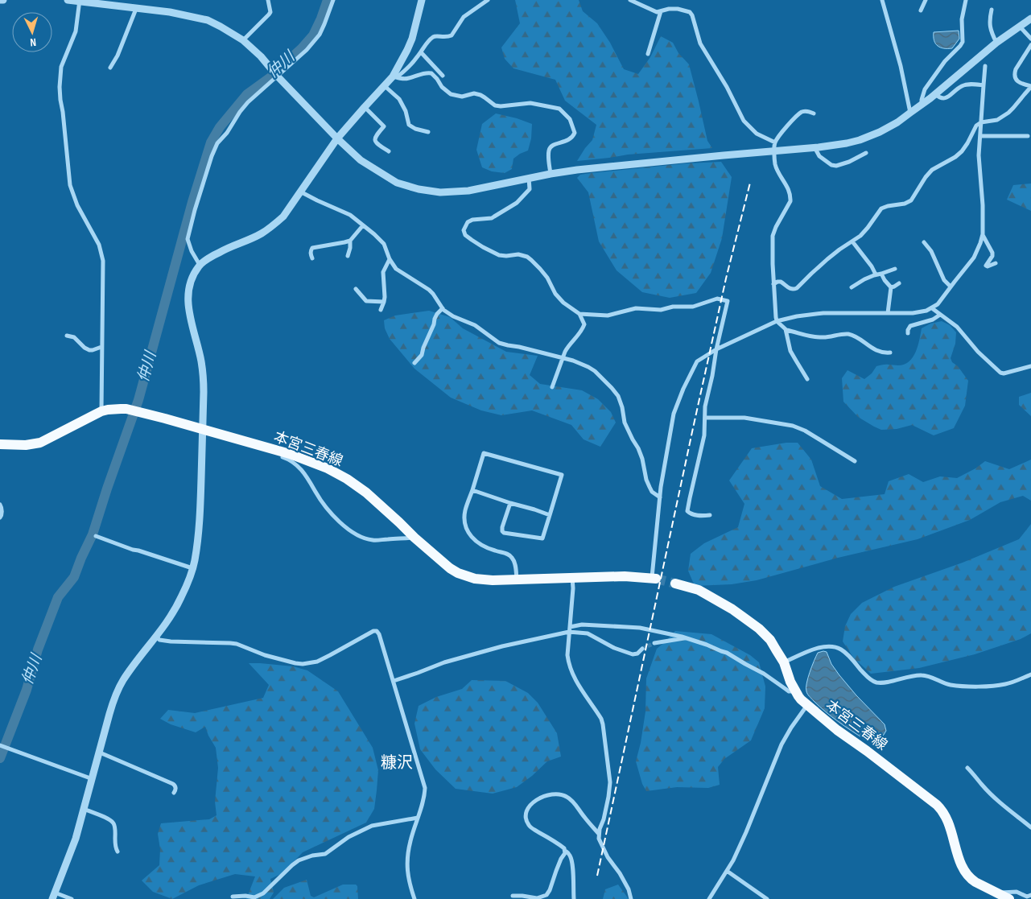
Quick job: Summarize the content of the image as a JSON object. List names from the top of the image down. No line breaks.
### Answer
{"streets":{"main road":["本宮三春線"]},"districts":["糠沢"],"water":["仲川"],"north":"bottom"}
